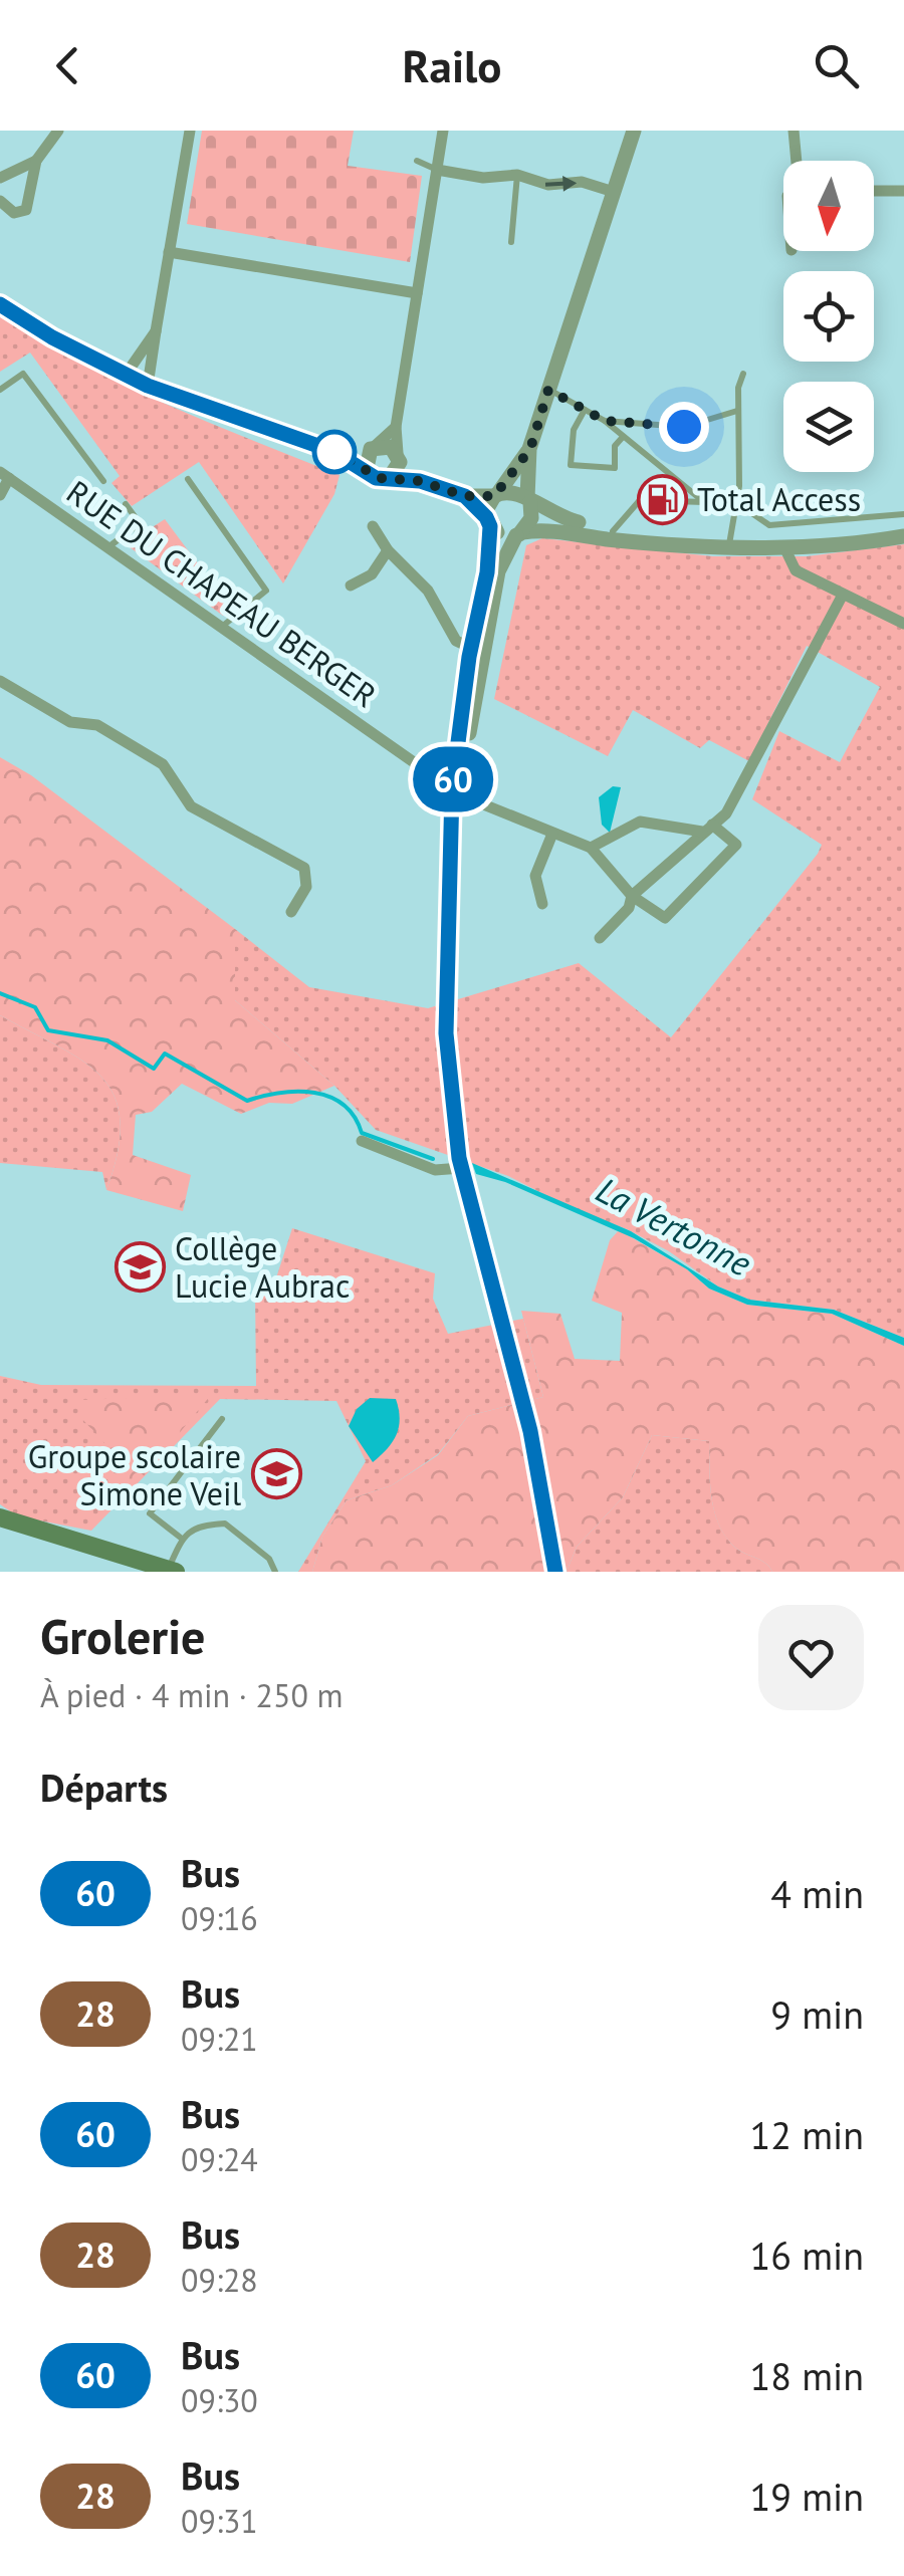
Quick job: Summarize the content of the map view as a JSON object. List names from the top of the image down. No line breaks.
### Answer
{"streets":{"street":["RUE DU CHAPEAU BERGER"]},"water":["La Vertonne"],"places":{"fuel station":["Total Access"],"school or university":["Collège Lucie Aubrac","Groupe scolaire Simone Veil"]},"lines":["bus line 60"],"north":"bottom","page":{"header":"Railo","on_map":"60","heading":[["Grolerie","À pied · 4 min · 250 m"],"Départs"],"list":[{"mark":"60","name":"Bus","note":"09:16","value":"4 min"},{"mark":"28","name":"Bus","note":"09:21","value":"9 min"},{"mark":"60","name":"Bus","note":"09:24","value":"12 min"},{"mark":"28","name":"Bus","note":"09:28","value":"16 min"},{"mark":"60","name":"Bus","note":"09:30","value":"18 min"},{"mark":"28","name":"Bus","note":"09:31","value":"19 min"}]}}
